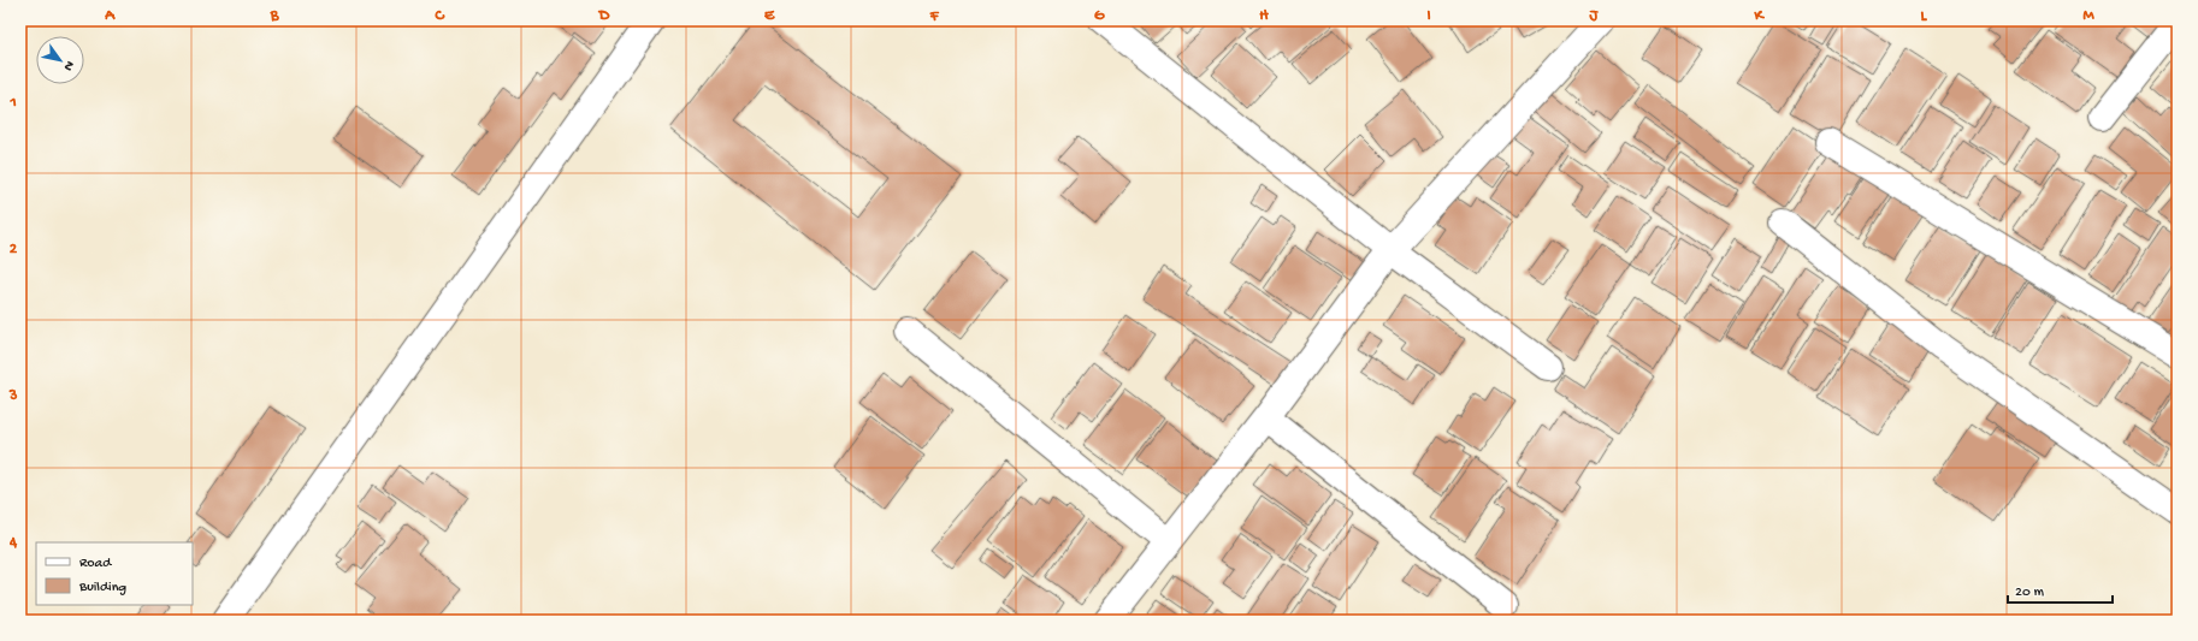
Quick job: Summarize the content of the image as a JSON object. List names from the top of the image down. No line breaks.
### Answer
{"legend":["Road","Building"],"scale_bar":"20 m","north":"bottom right","grid":{"columns":["A","B","C","D","E","F","G","H","I","J","K","L","M"],"rows":["1","2","3","4"]}}
